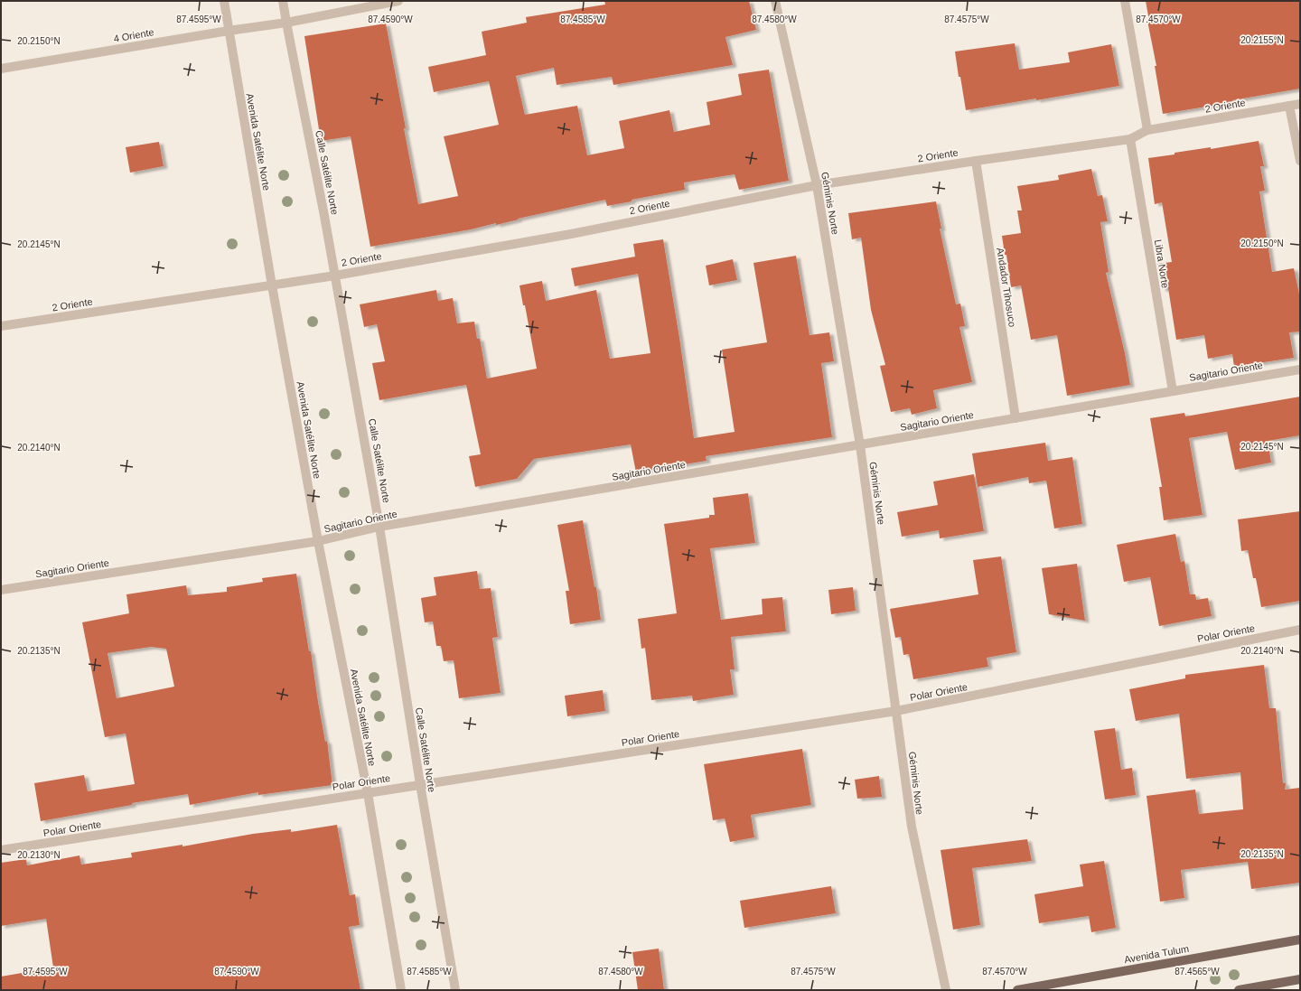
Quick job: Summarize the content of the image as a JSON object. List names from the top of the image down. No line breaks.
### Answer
{"streets":{"main road":["Avenida Tulum"],"street":["4 Oriente","2 Oriente","Avenida Satélite Norte","Calle Satélite Norte","Géminis Norte","Libra Norte","Andador Tihosuco","Sagitario Oriente","Polar Oriente"]},"crossings":[["4 Oriente","Avenida Satélite Norte"],["4 Oriente","Calle Satélite Norte"],["2 Oriente","Avenida Satélite Norte"],["2 Oriente","Calle Satélite Norte"],["2 Oriente","Géminis Norte"],["2 Oriente","Libra Norte"],["2 Oriente","Andador Tihosuco"],["Avenida Satélite Norte","Sagitario Oriente"],["Avenida Satélite Norte","Polar Oriente"],["Calle Satélite Norte","Sagitario Oriente"],["Calle Satélite Norte","Polar Oriente"],["Géminis Norte","Sagitario Oriente"],["Géminis Norte","Polar Oriente"],["Libra Norte","Sagitario Oriente"],["Andador Tihosuco","Sagitario Oriente"]],"coordinates":["87.4595°W","87.4590°W","87.4585°W","87.4580°W","87.4575°W","87.4570°W","20.2155°N","20.2150°N","20.2145°N","20.2140°N","20.2135°N","20.2130°N","87.4565°W"]}
